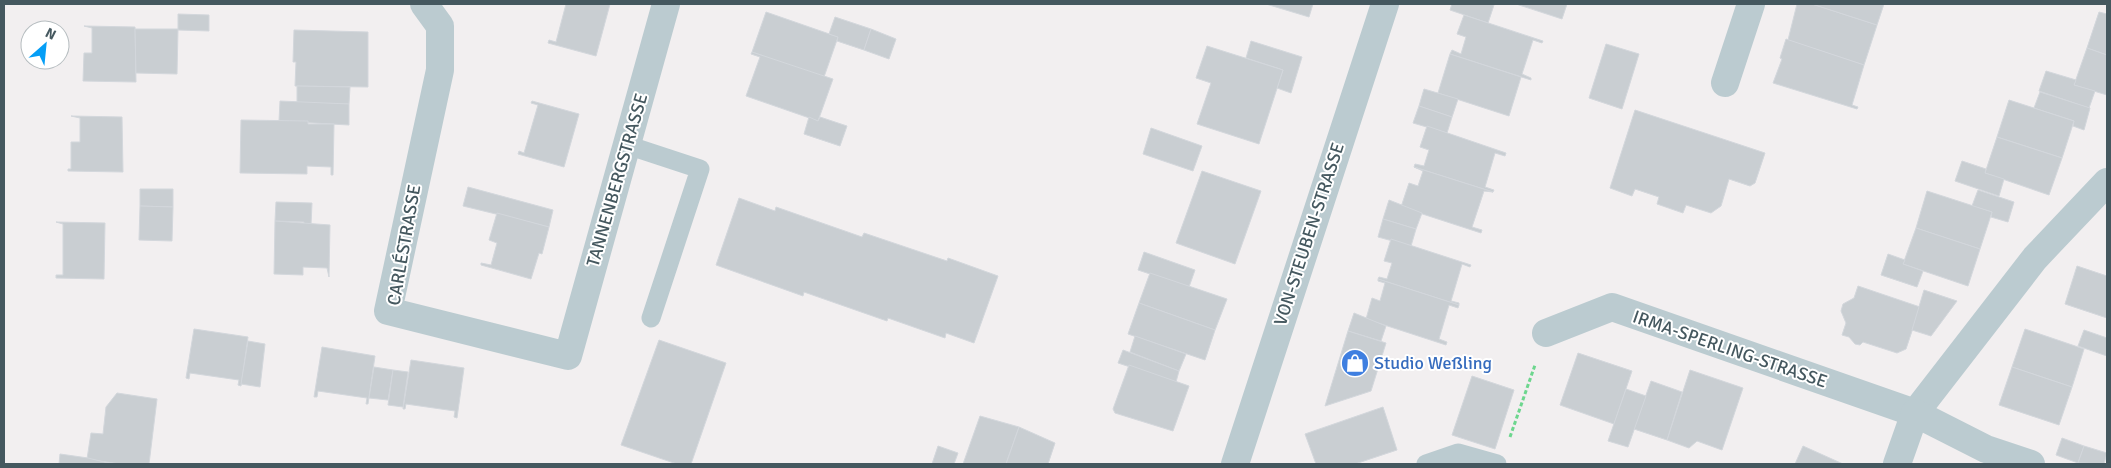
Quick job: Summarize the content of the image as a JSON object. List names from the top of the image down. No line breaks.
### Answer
{"streets":{"street":["TANNENBERGSTRASSE","VON-STEUBEN-STRASSE","CARLÉSTRASSE","IRMA-SPERLING-STRASSE"]},"crossings":[["TANNENBERGSTRASSE","CARLÉSTRASSE"]],"places":{"shop":["Studio Weßling"]},"north":"top right"}
